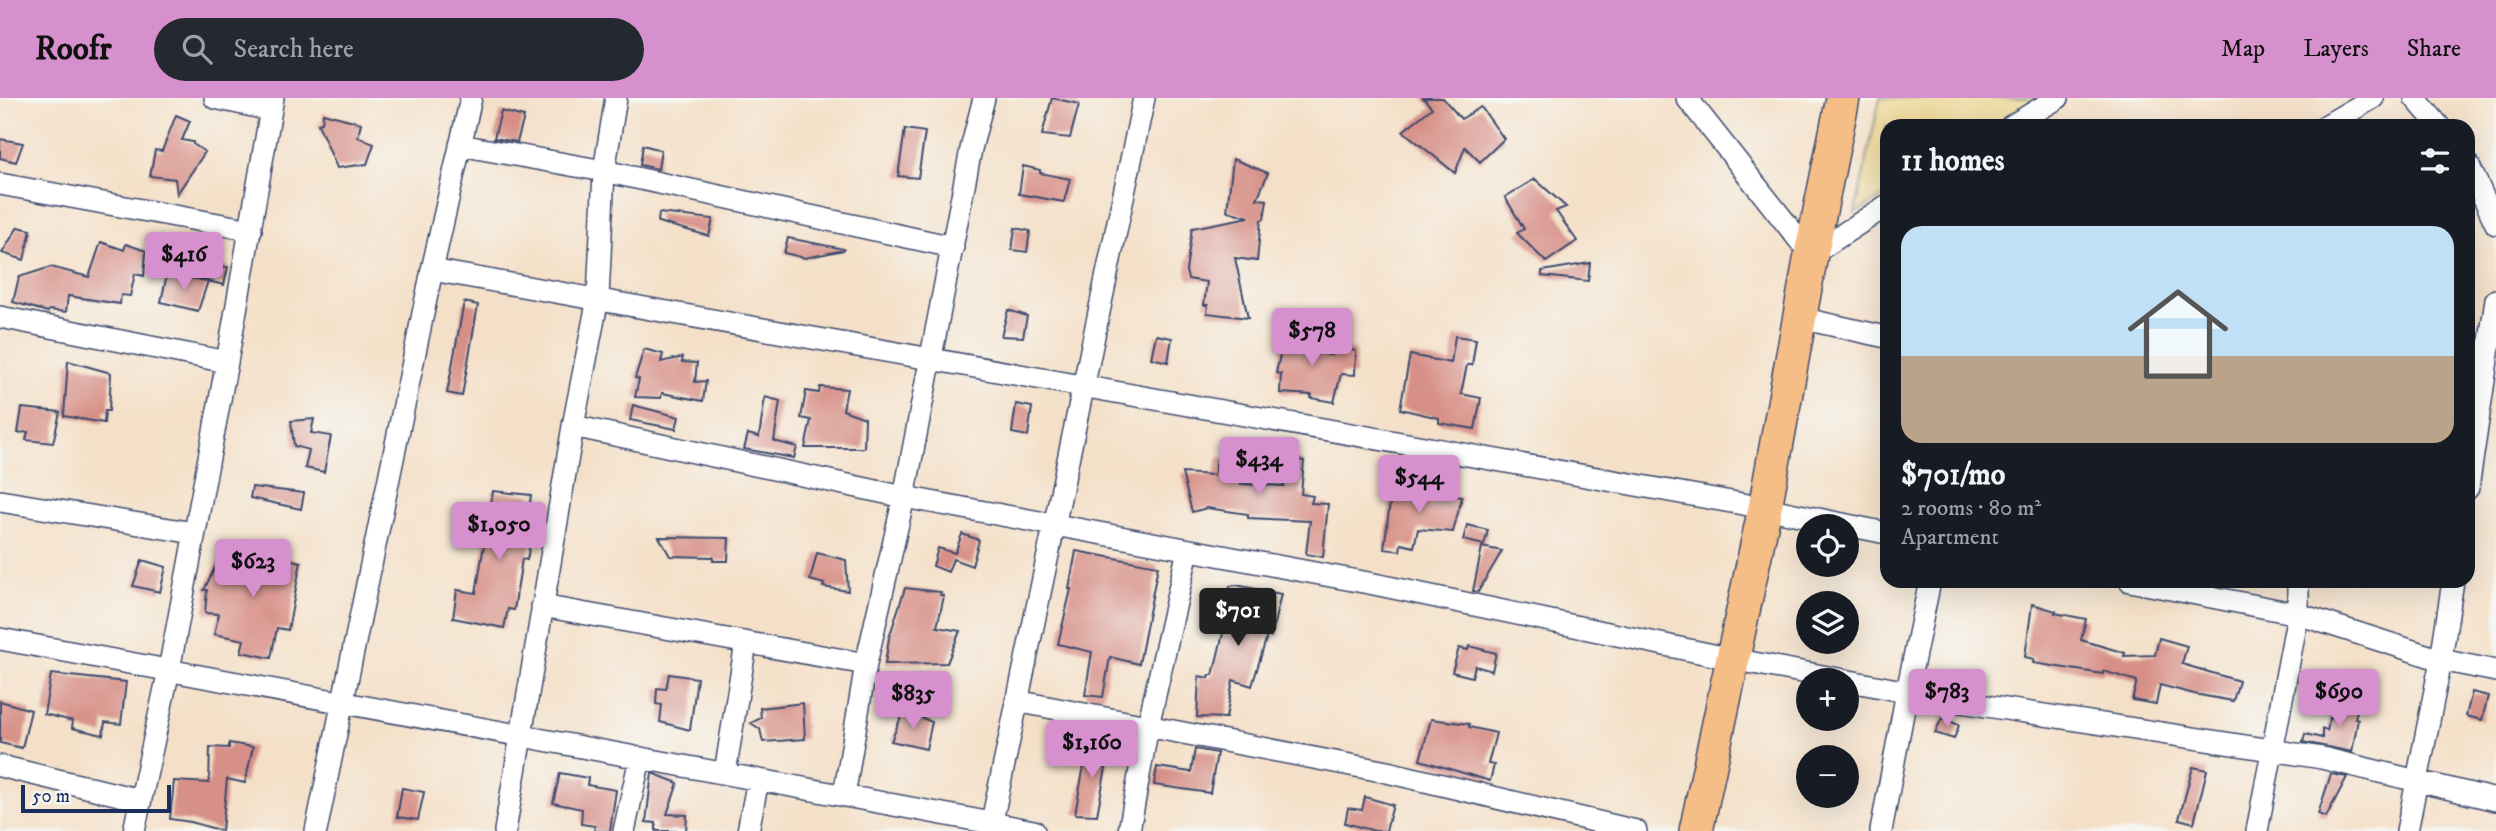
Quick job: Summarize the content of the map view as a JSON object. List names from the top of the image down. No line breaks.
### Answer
{"scale_bar":"50 m","page":{"header":"Roofr","search":"Search here","nav":["Map","Layers","Share"],"heading":"11 homes","list":[{"name":"$701/mo","note":"2 rooms · 80 m² · Apartment"}],"price":["$416","$578","$434","$544","$1,050","$623","$701","$783","$690","$835","$1,160"],"map_buttons":["+","−"],"scale":"50 m"}}
